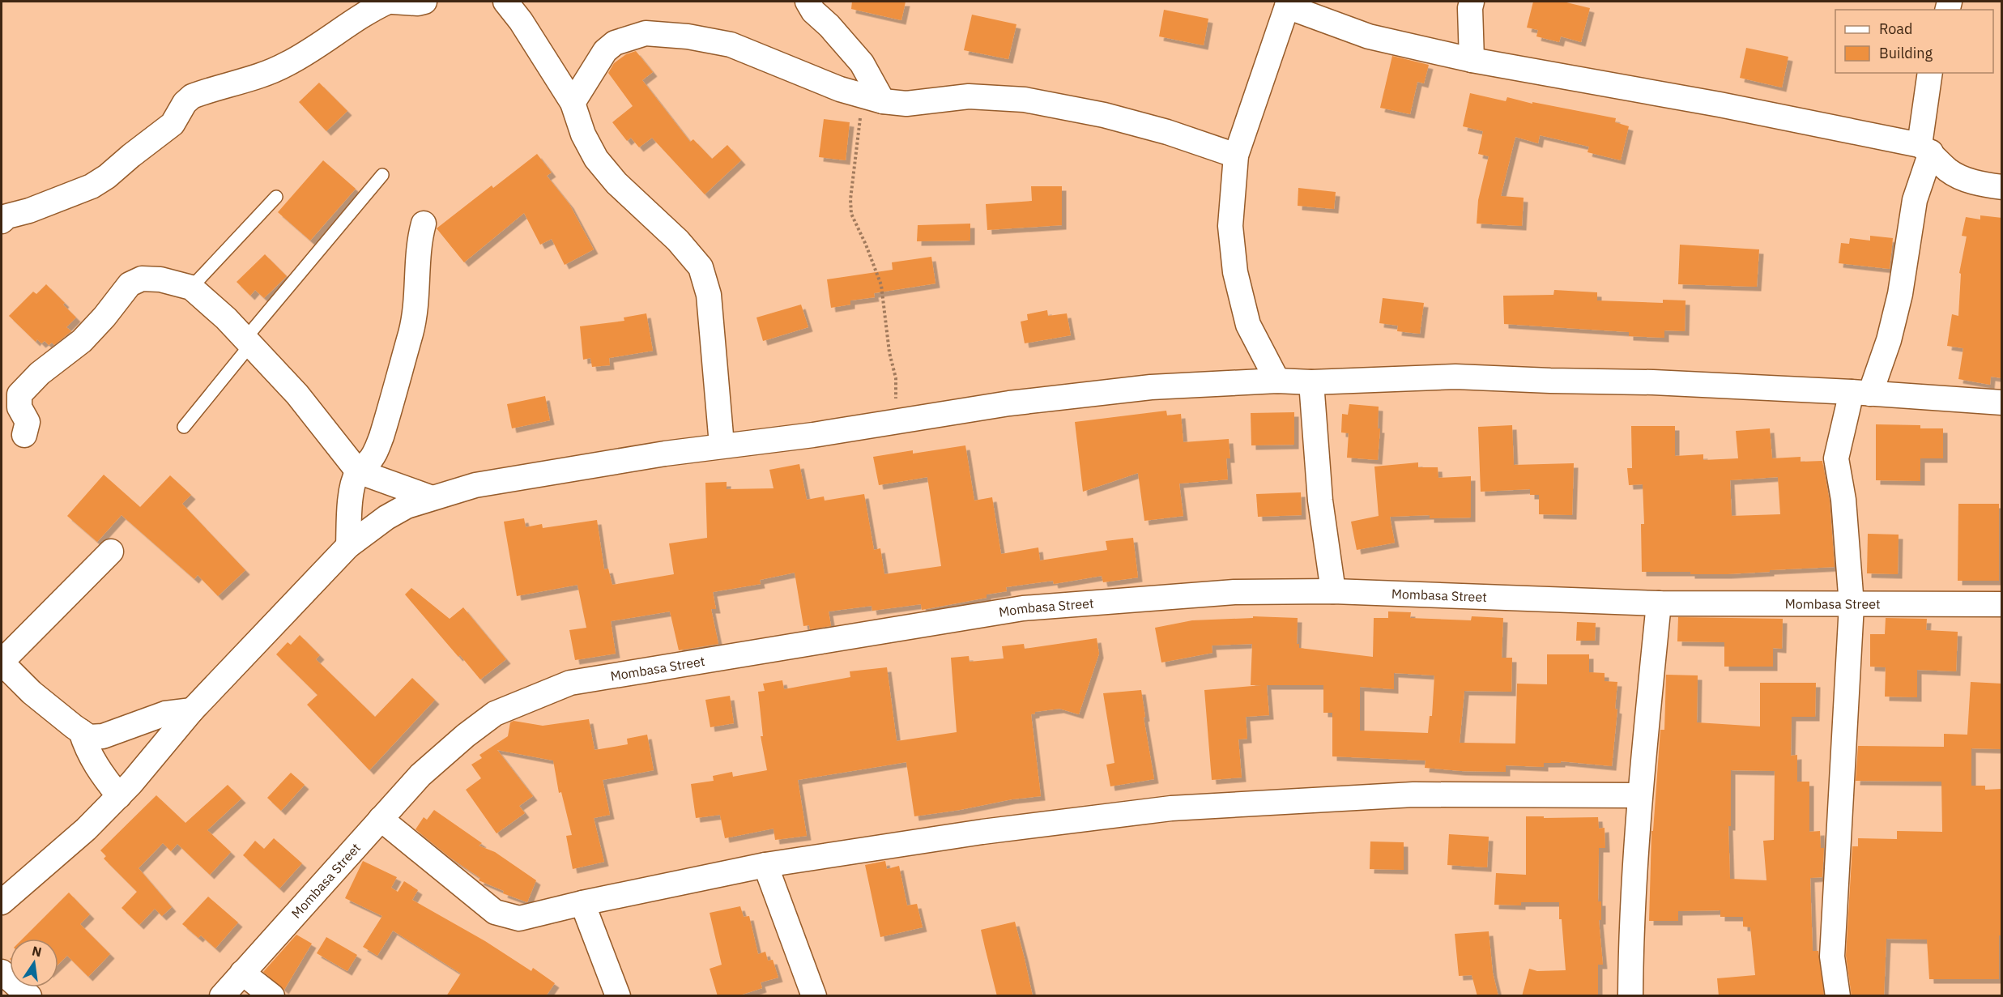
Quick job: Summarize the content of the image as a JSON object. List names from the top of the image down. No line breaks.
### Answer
{"streets":{"street":["Mombasa Street"]},"legend":["Road","Building"],"north":"top"}
